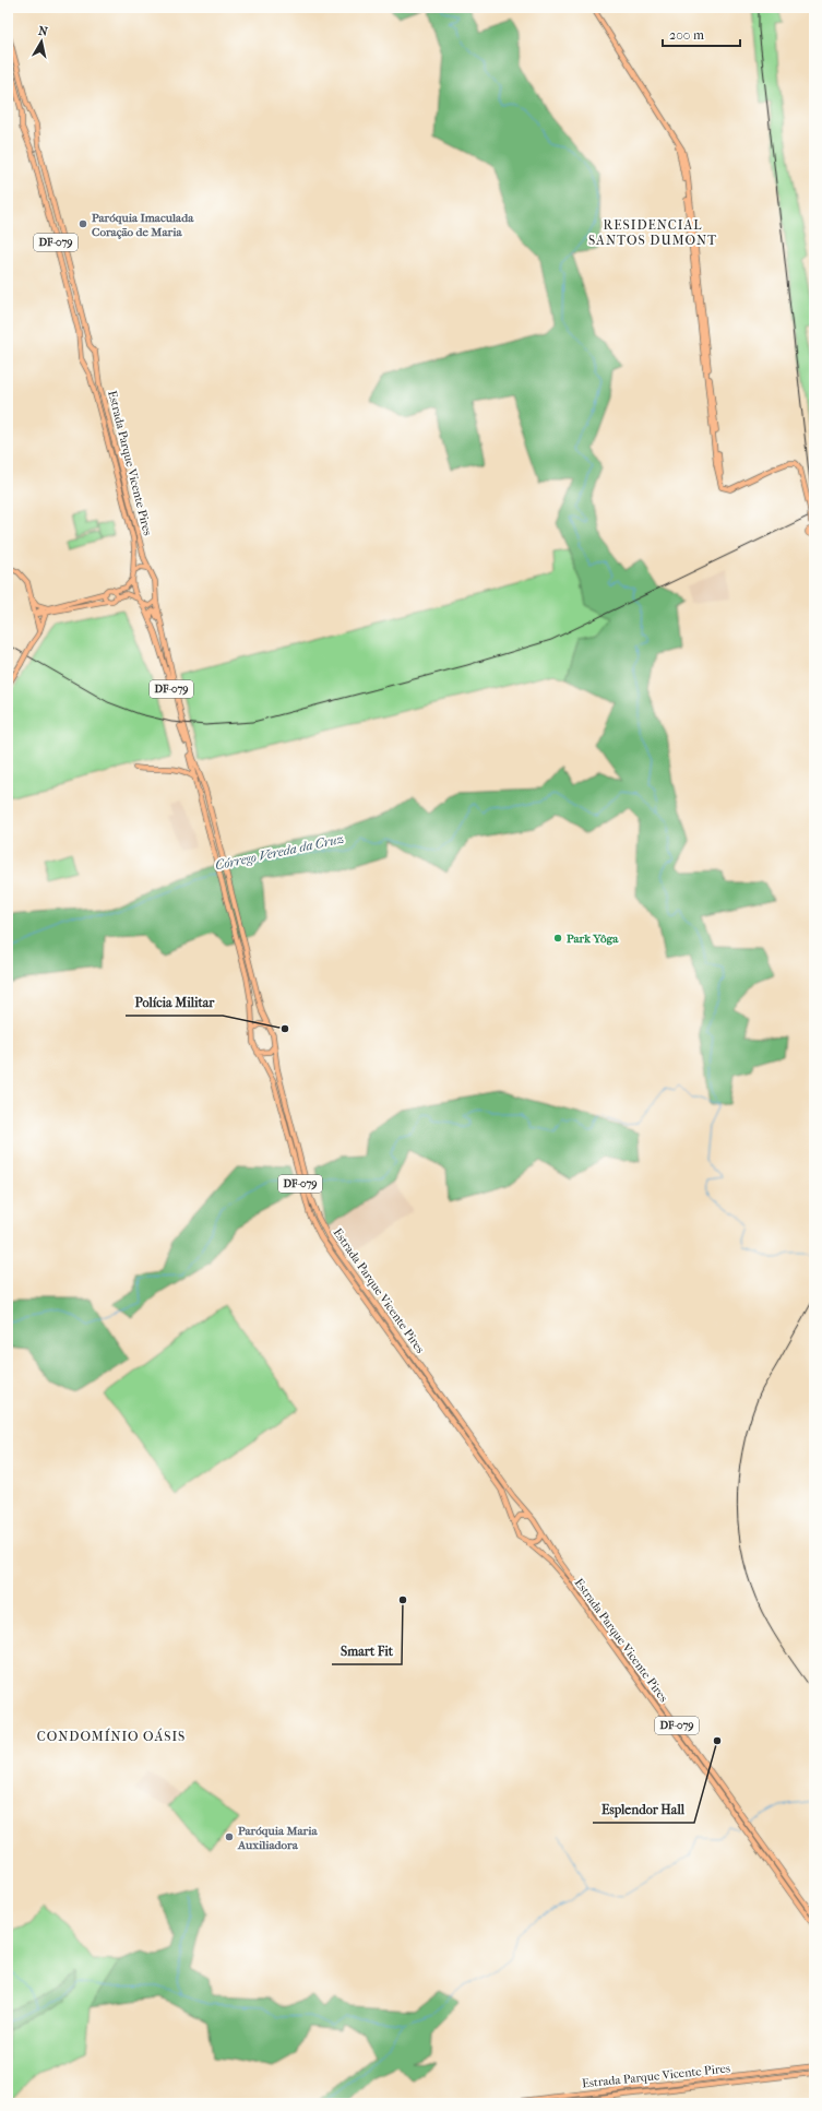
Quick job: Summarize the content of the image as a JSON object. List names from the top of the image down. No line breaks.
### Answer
{"streets":{"main road":["DF-079","Estrada Parque Vicente Pires"]},"crossings":[["DF-079","Estrada Parque Vicente Pires"]],"districts":["RESIDENCIAL SANTOS DUMONT","CONDOMÍNIO OÁSIS"],"water":["Córrego Vereda da Cruz"],"places":["Paróquia Imaculada Coração de Maria","Park Yôga","Polícia Militar","Smart Fit","Esplendor Hall","Paróquia Maria Auxiliadora"],"scale_bar":"200 m","north":"top"}
